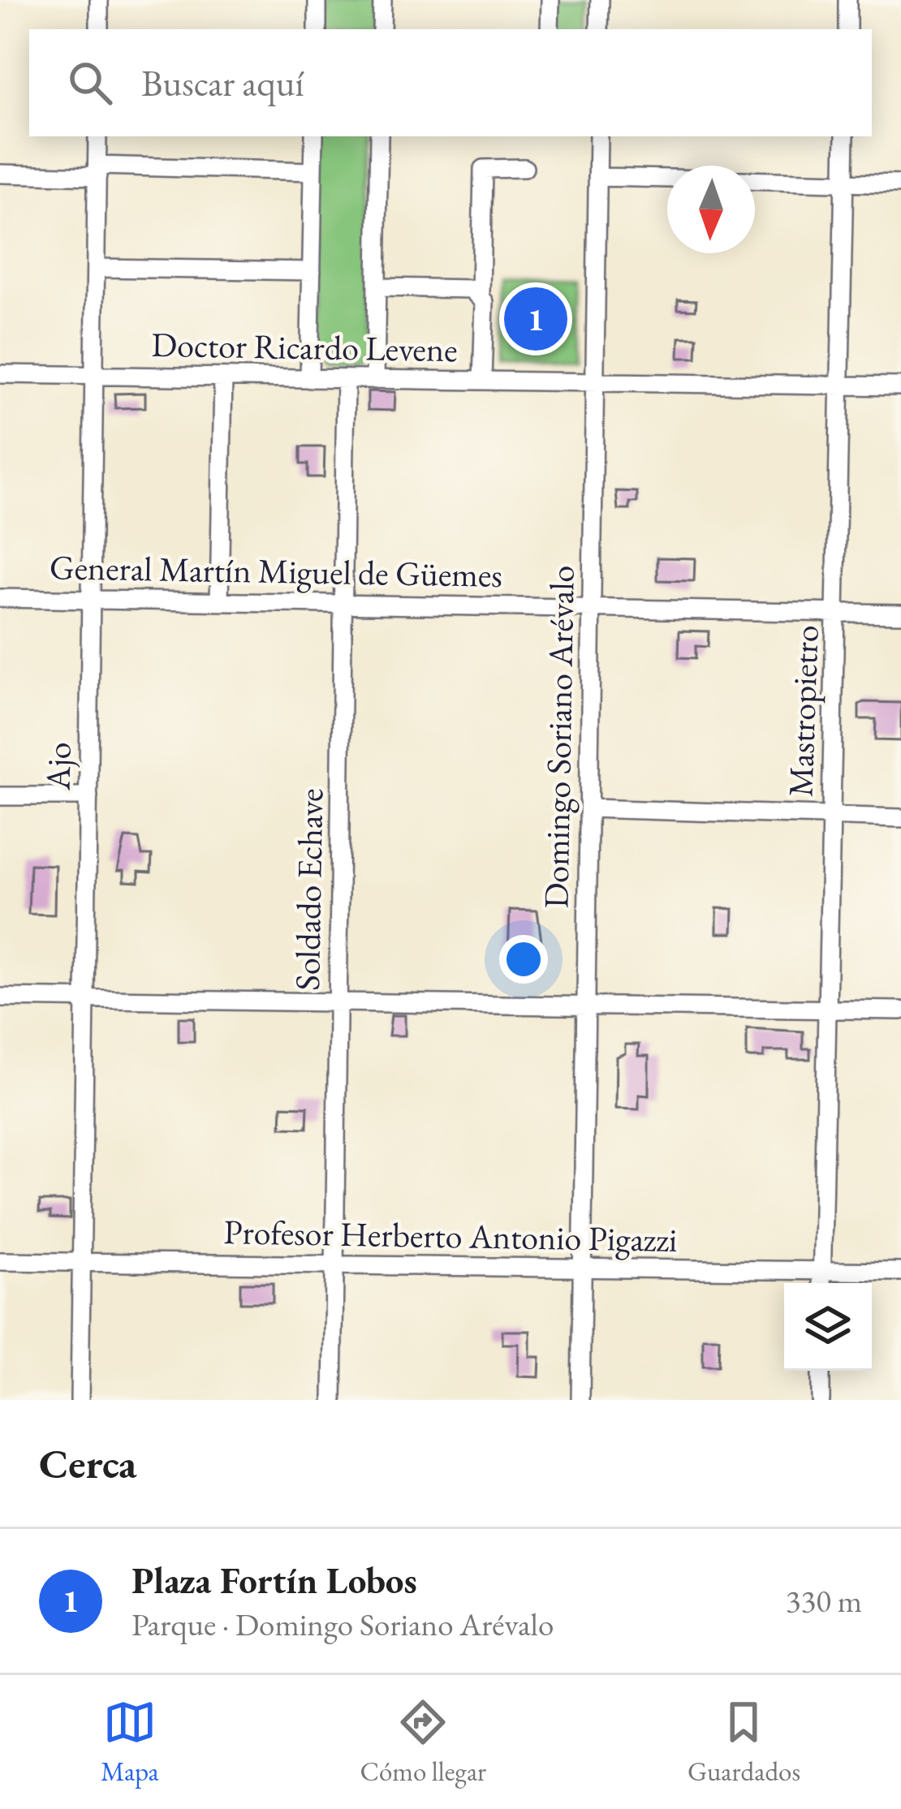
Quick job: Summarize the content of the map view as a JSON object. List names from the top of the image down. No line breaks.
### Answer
{"streets":{"street":["Doctor Ricardo Levene","General Martín Miguel de Güemes","Mastropietro","Domingo Soriano Arévalo","Ajo","Soldado Echave","Profesor Herberto Antonio Pigazzi"]},"crossings":[["Doctor Ricardo Levene","Mastropietro"],["Doctor Ricardo Levene","Domingo Soriano Arévalo"],["Doctor Ricardo Levene","Ajo"],["Doctor Ricardo Levene","Soldado Echave"],["General Martín Miguel de Güemes","Mastropietro"],["General Martín Miguel de Güemes","Domingo Soriano Arévalo"],["General Martín Miguel de Güemes","Ajo"],["General Martín Miguel de Güemes","Soldado Echave"],["Mastropietro","Profesor Herberto Antonio Pigazzi"],["Domingo Soriano Arévalo","Profesor Herberto Antonio Pigazzi"],["Ajo","Profesor Herberto Antonio Pigazzi"],["Soldado Echave","Profesor Herberto Antonio Pigazzi"]],"north":"bottom","page":{"search":"Buscar aquí","pins":"1","heading":"Cerca","list":[{"mark":"1","name":"Plaza Fortín Lobos","note":"Parque · Domingo Soriano Arévalo","value":"330 m"}],"nav":["Mapa","Cómo llegar","Guardados"]}}
